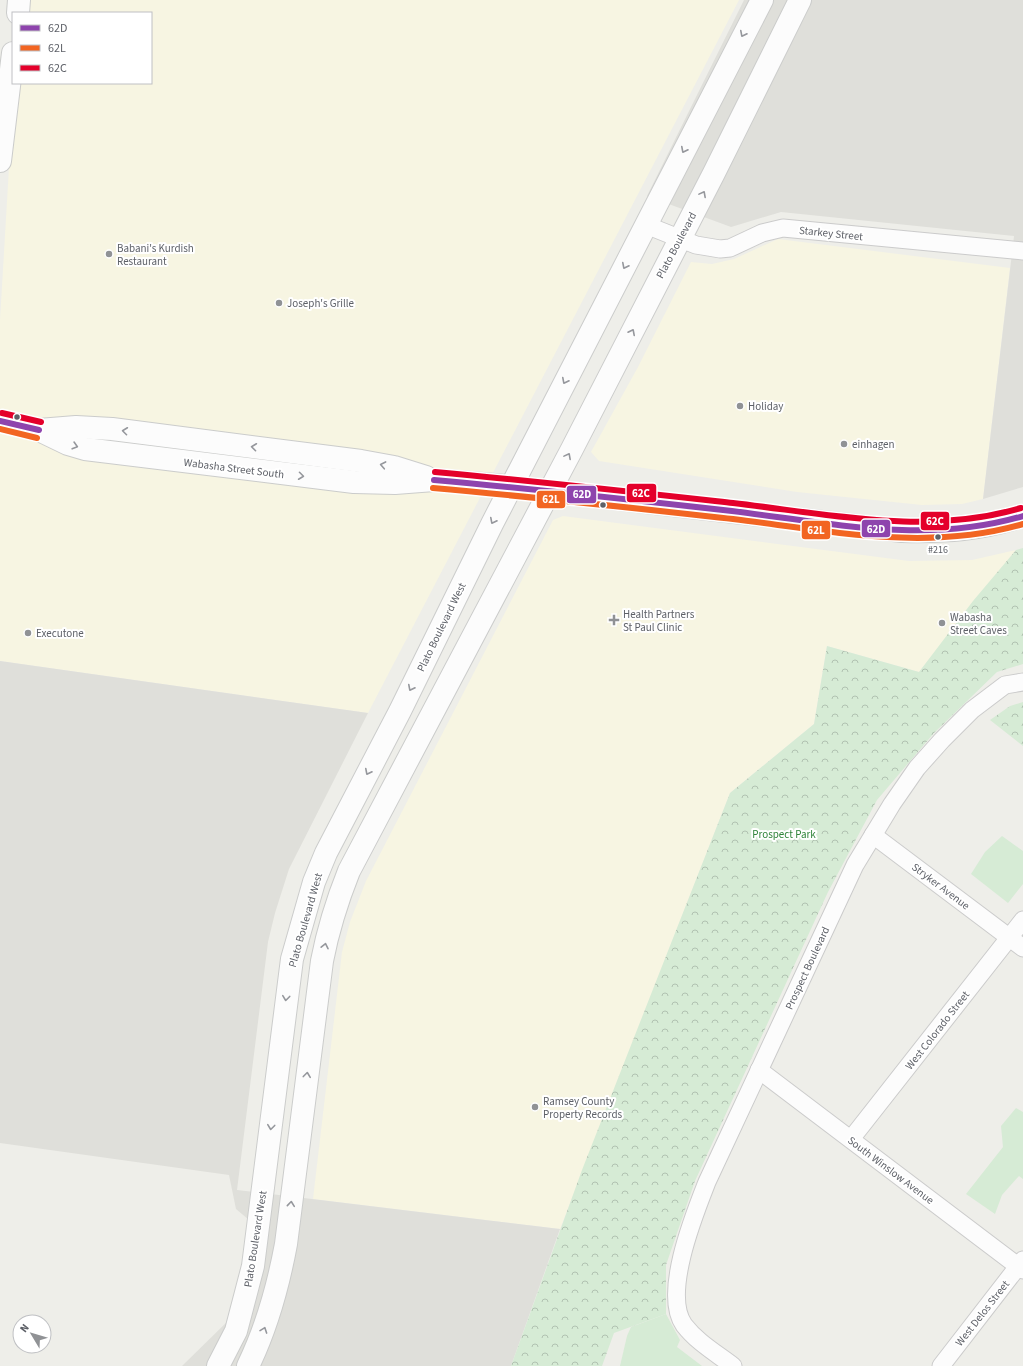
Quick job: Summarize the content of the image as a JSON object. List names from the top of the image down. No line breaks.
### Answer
{"streets":{"main road":["Plato Boulevard","Wabasha Street South","Plato Boulevard West"],"street":["Starkey Street","Stryker Avenue","Prospect Boulevard","West Colorado Street","South Winslow Avenue","West Delos Street"]},"crossings":[["Starkey Street","Plato Boulevard"],["Plato Boulevard","Wabasha Street South"],["Wabasha Street South","Plato Boulevard West"],["Stryker Avenue","Prospect Boulevard"],["Stryker Avenue","West Colorado Street"],["Prospect Boulevard","South Winslow Avenue"],["West Colorado Street","South Winslow Avenue"],["South Winslow Avenue","West Delos Street"]],"parks":["Prospect Park"],"places":{"other":["Babani's Kurdish Restaurant","Joseph's Grille","Holiday","einhagen","#216","Wabasha Street Caves","Executone","Ramsey County Property Records"],"health":["Health Partners St Paul Clinic"]},"lines":["transit line 62C","transit line 62D","transit line 62L"],"legend":["62D","62L","62C"],"north":"top left"}
